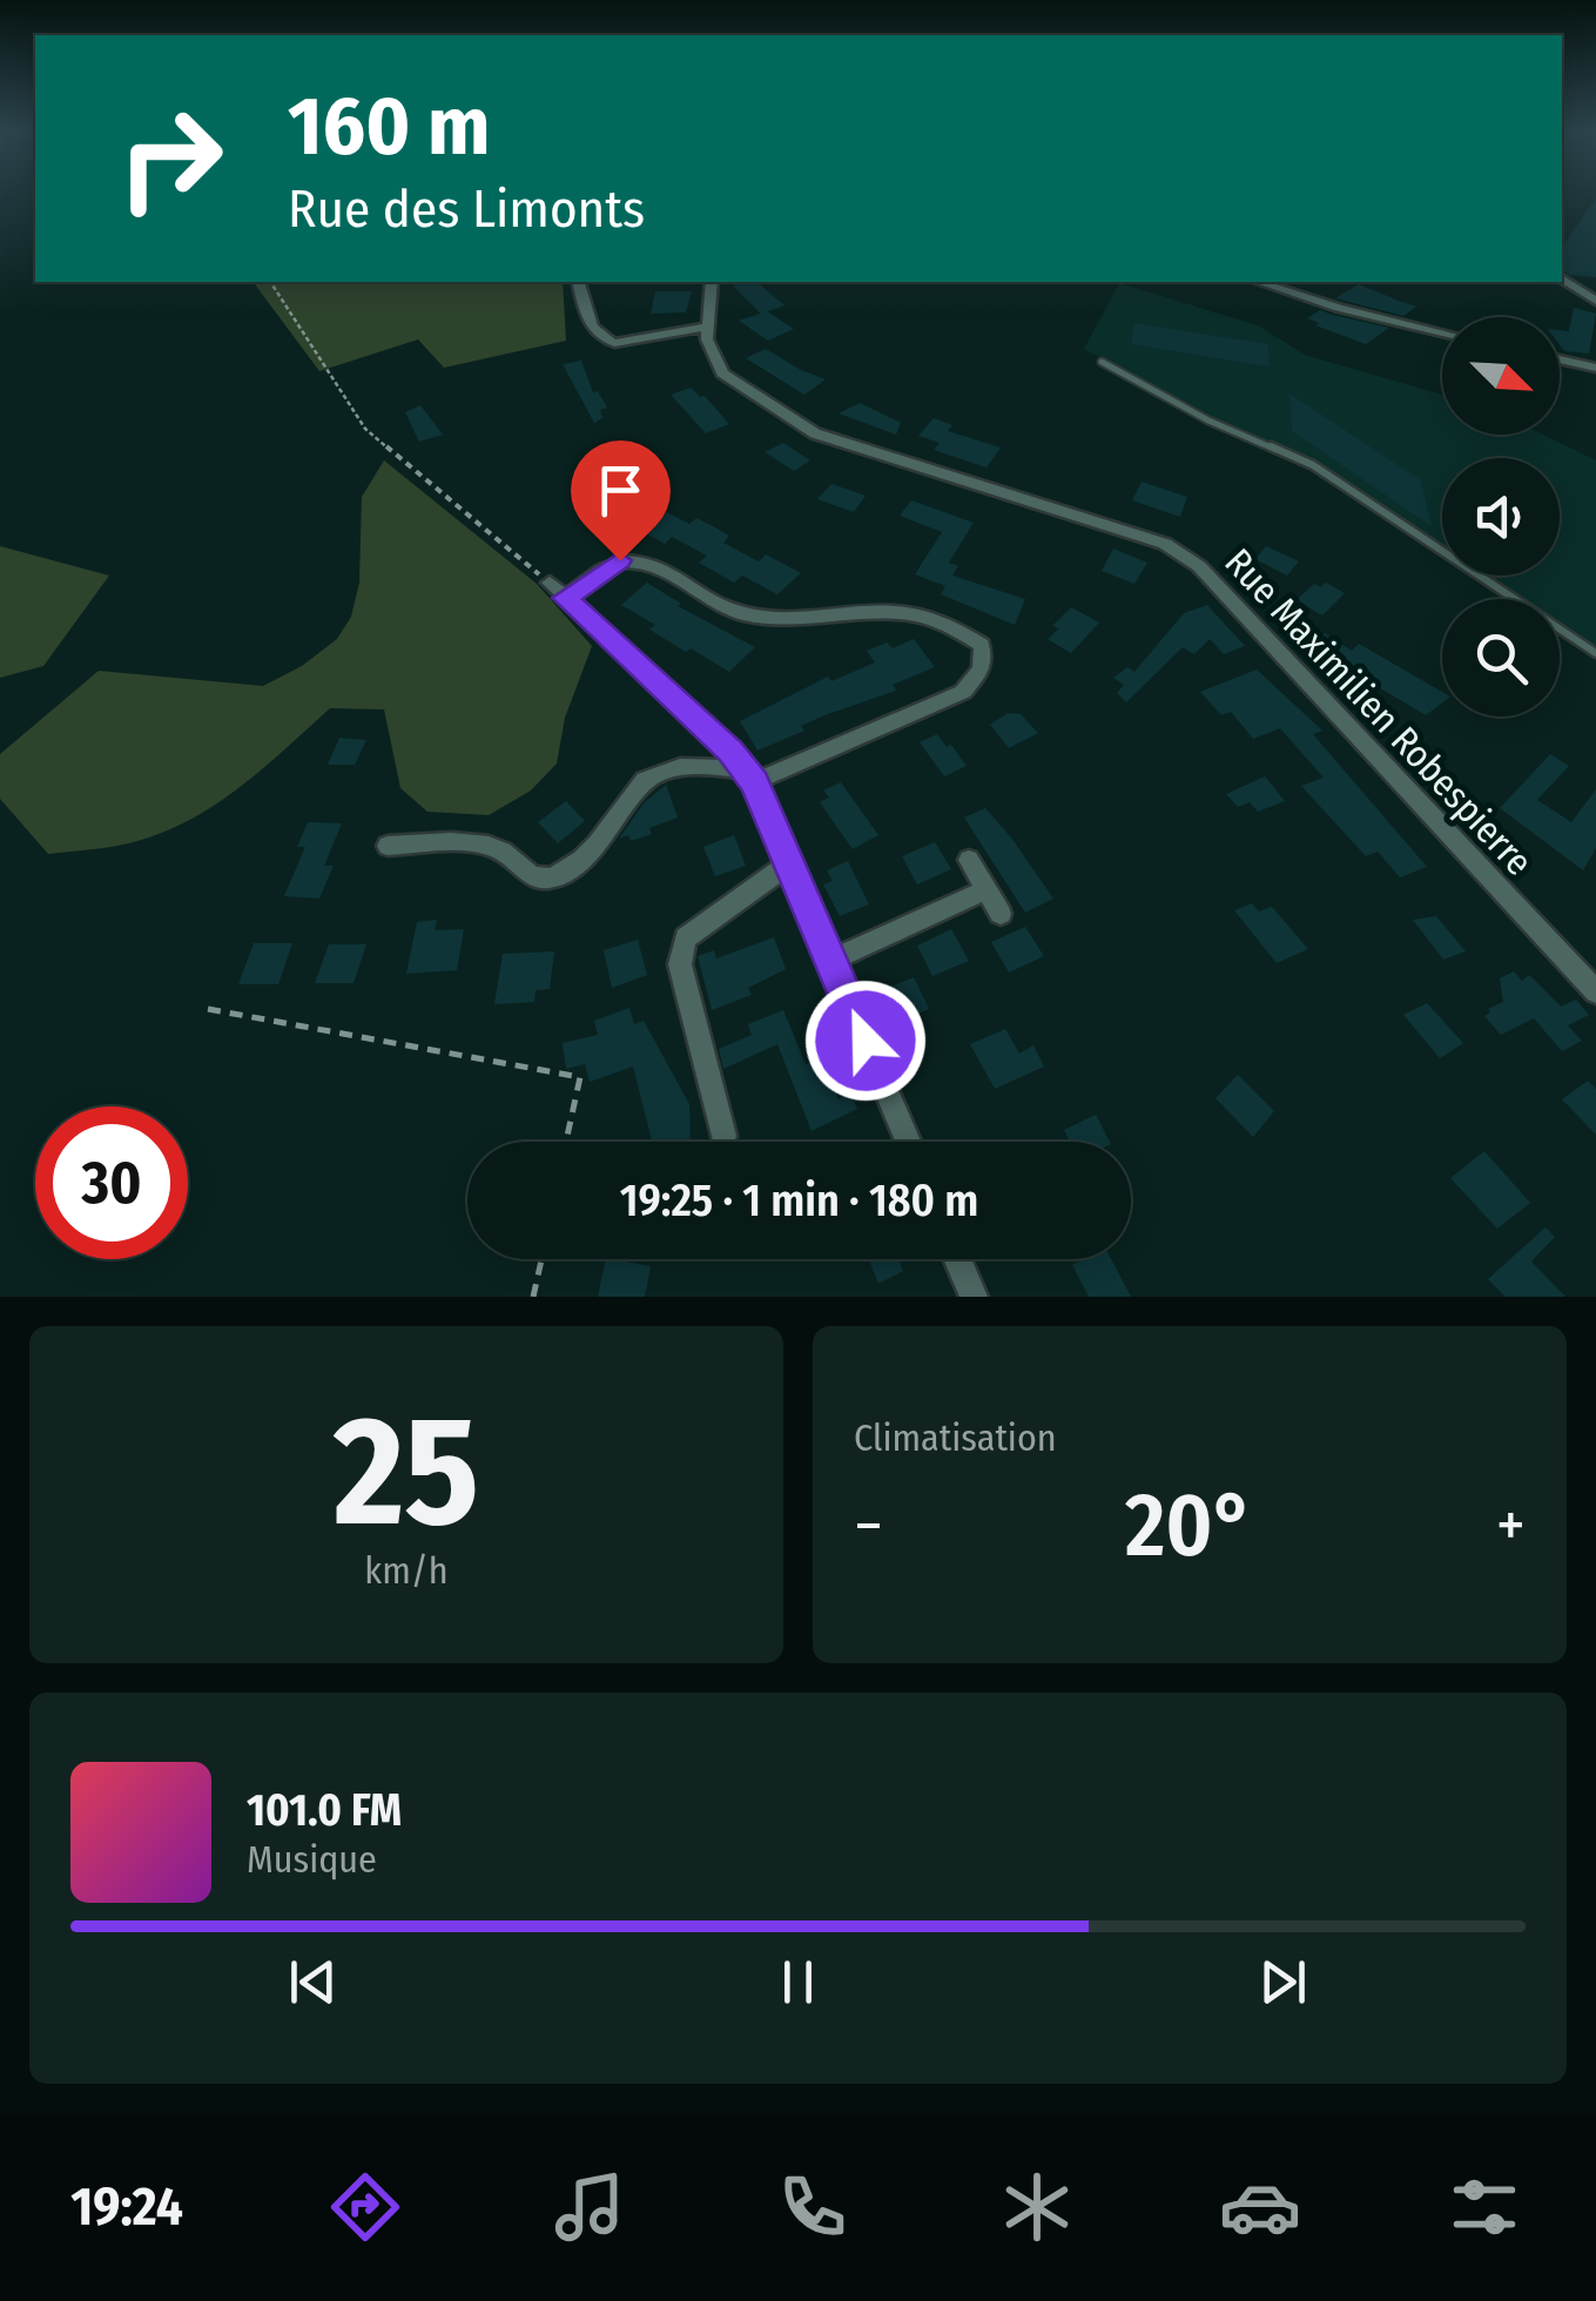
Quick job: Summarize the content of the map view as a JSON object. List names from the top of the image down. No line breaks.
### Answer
{"streets":{"street":["Rue Maximilien Robespierre"]},"north":"bottom right","page":{"turn":["160 m","Rue des Limonts"],"limit":"30","trip":"19:25 · 1 min · 180 m","tile":[["25","km/h"],"Climatisation"],"heat":["−","20°","+"],"song":["101.0 FM","Musique"],"tabs":"19:24"}}
